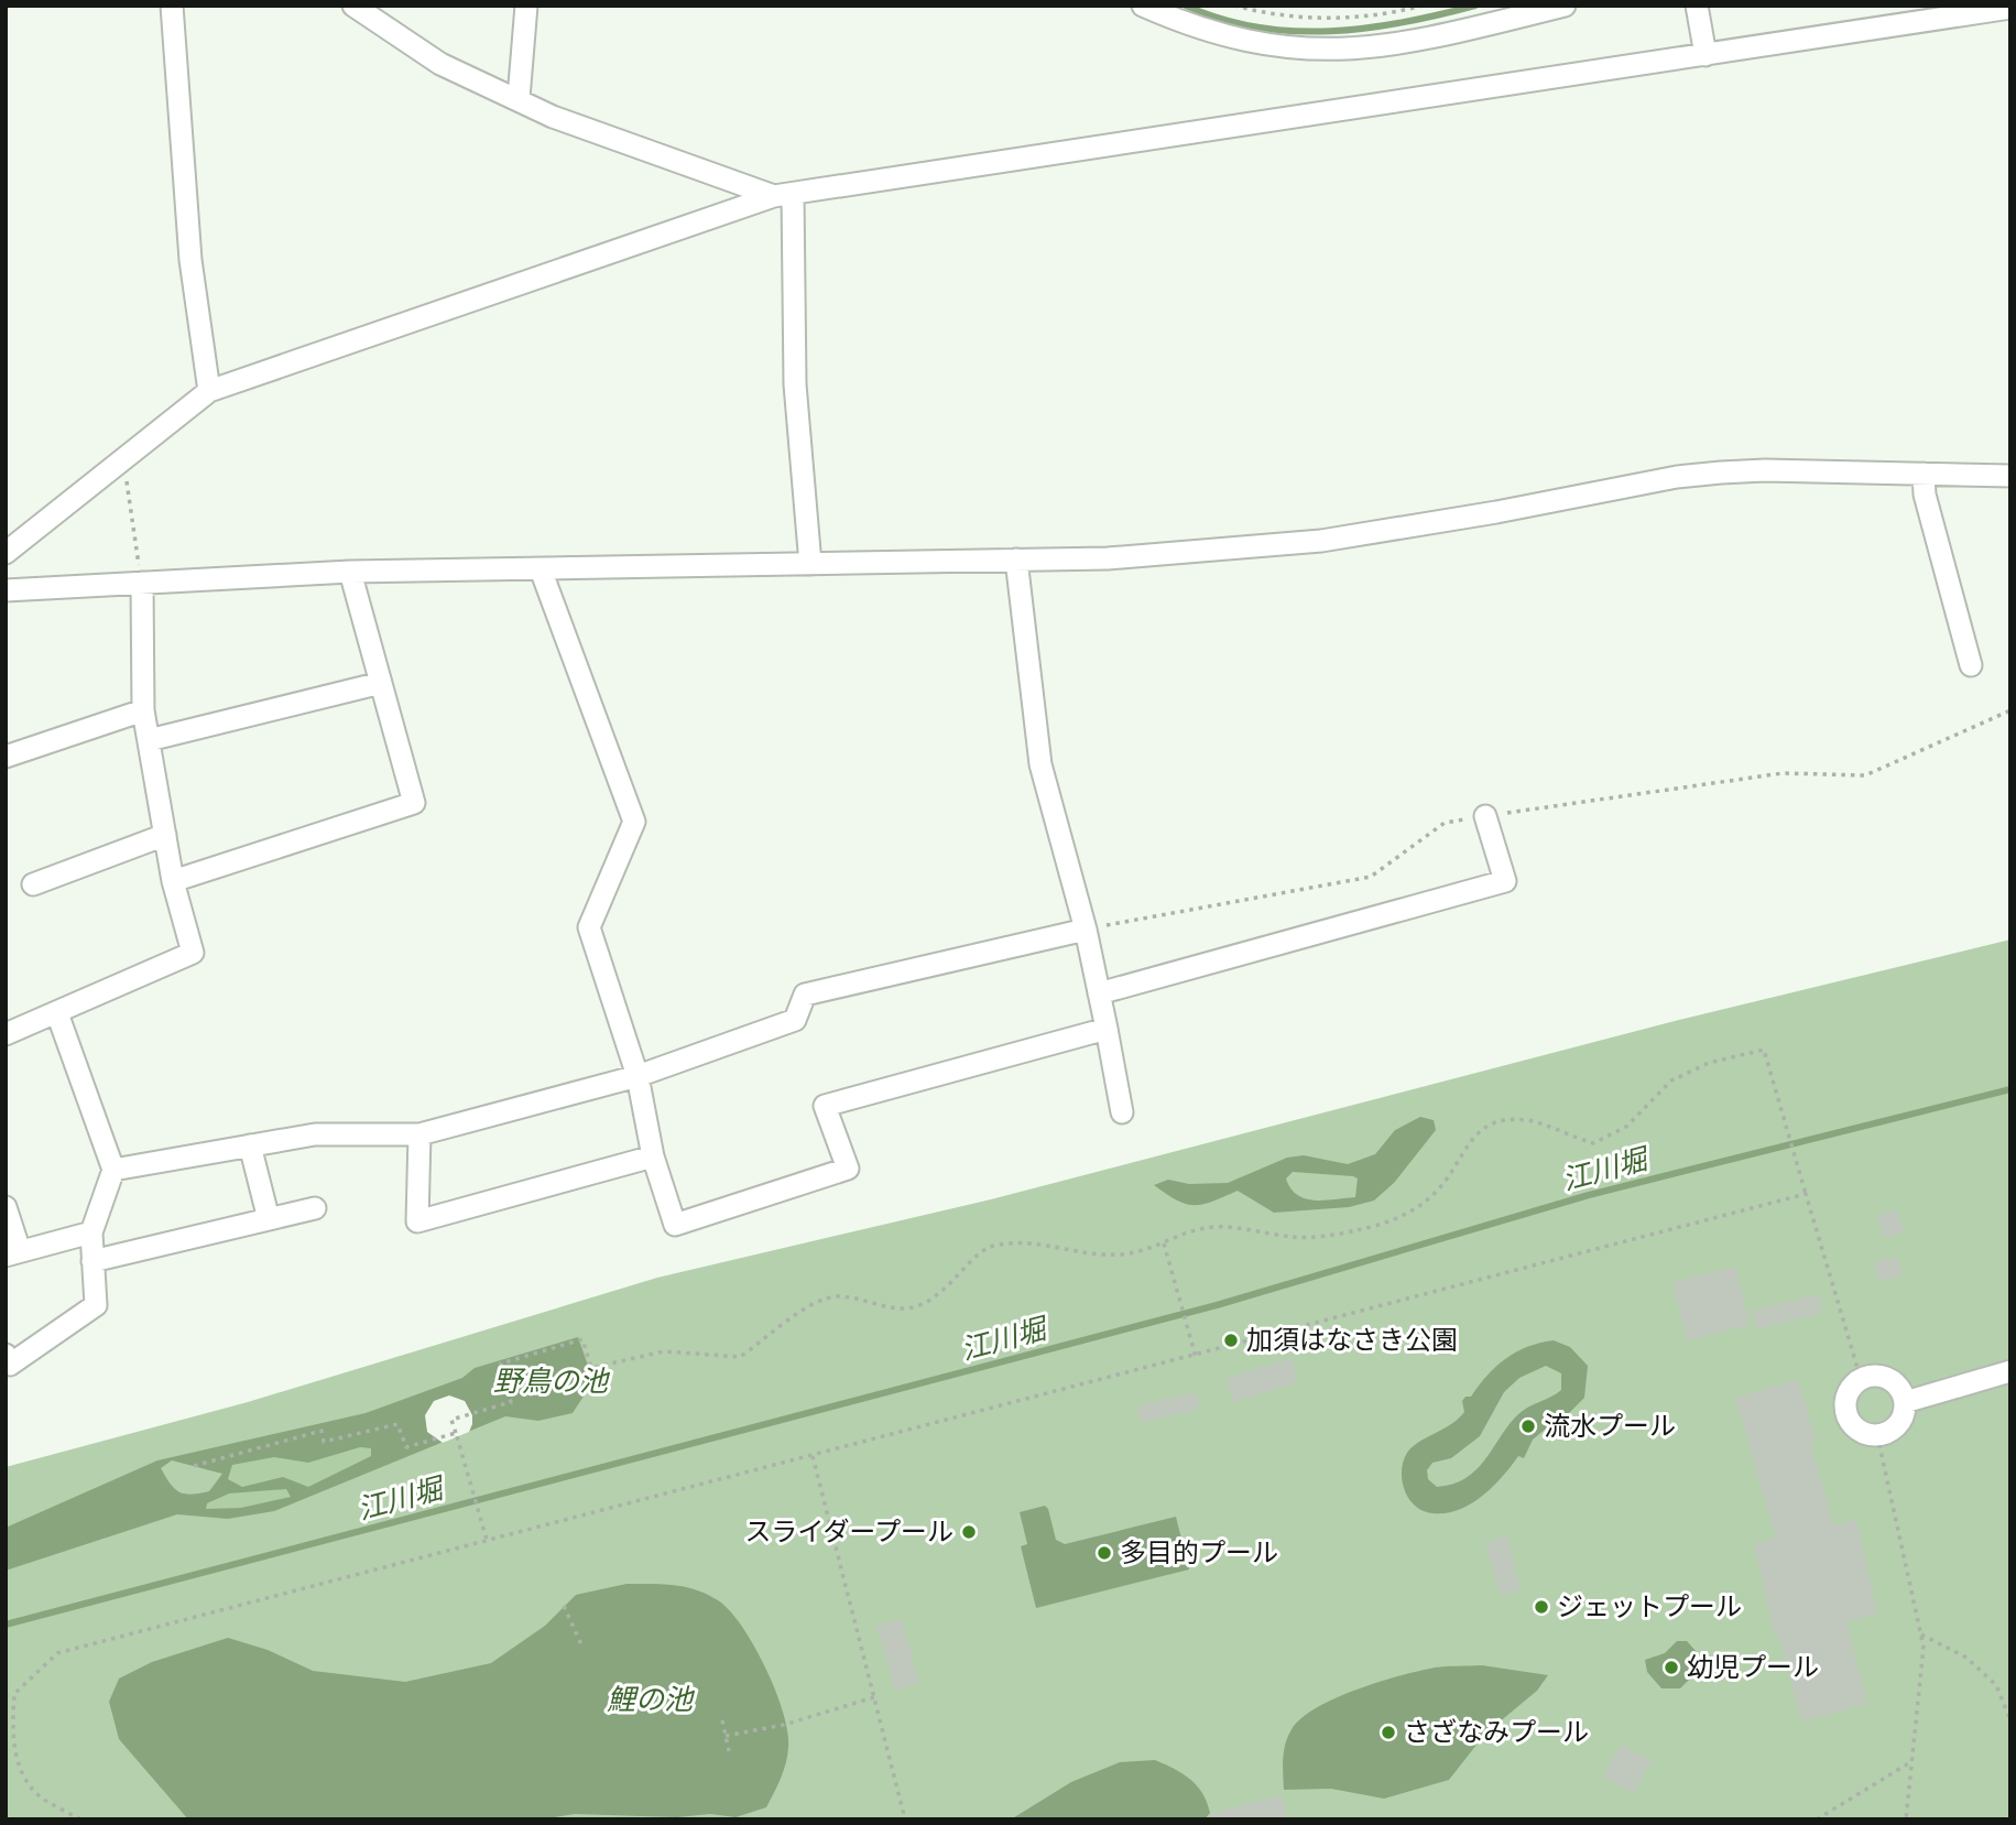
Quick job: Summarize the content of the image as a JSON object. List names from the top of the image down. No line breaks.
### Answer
{"water":["江川堀","野鳥の池","鯉の池"],"places":["加須はなさき公園","流水プール","スライダープール","多目的プール","ジェットプール","幼児プール","さざなみプール"]}
